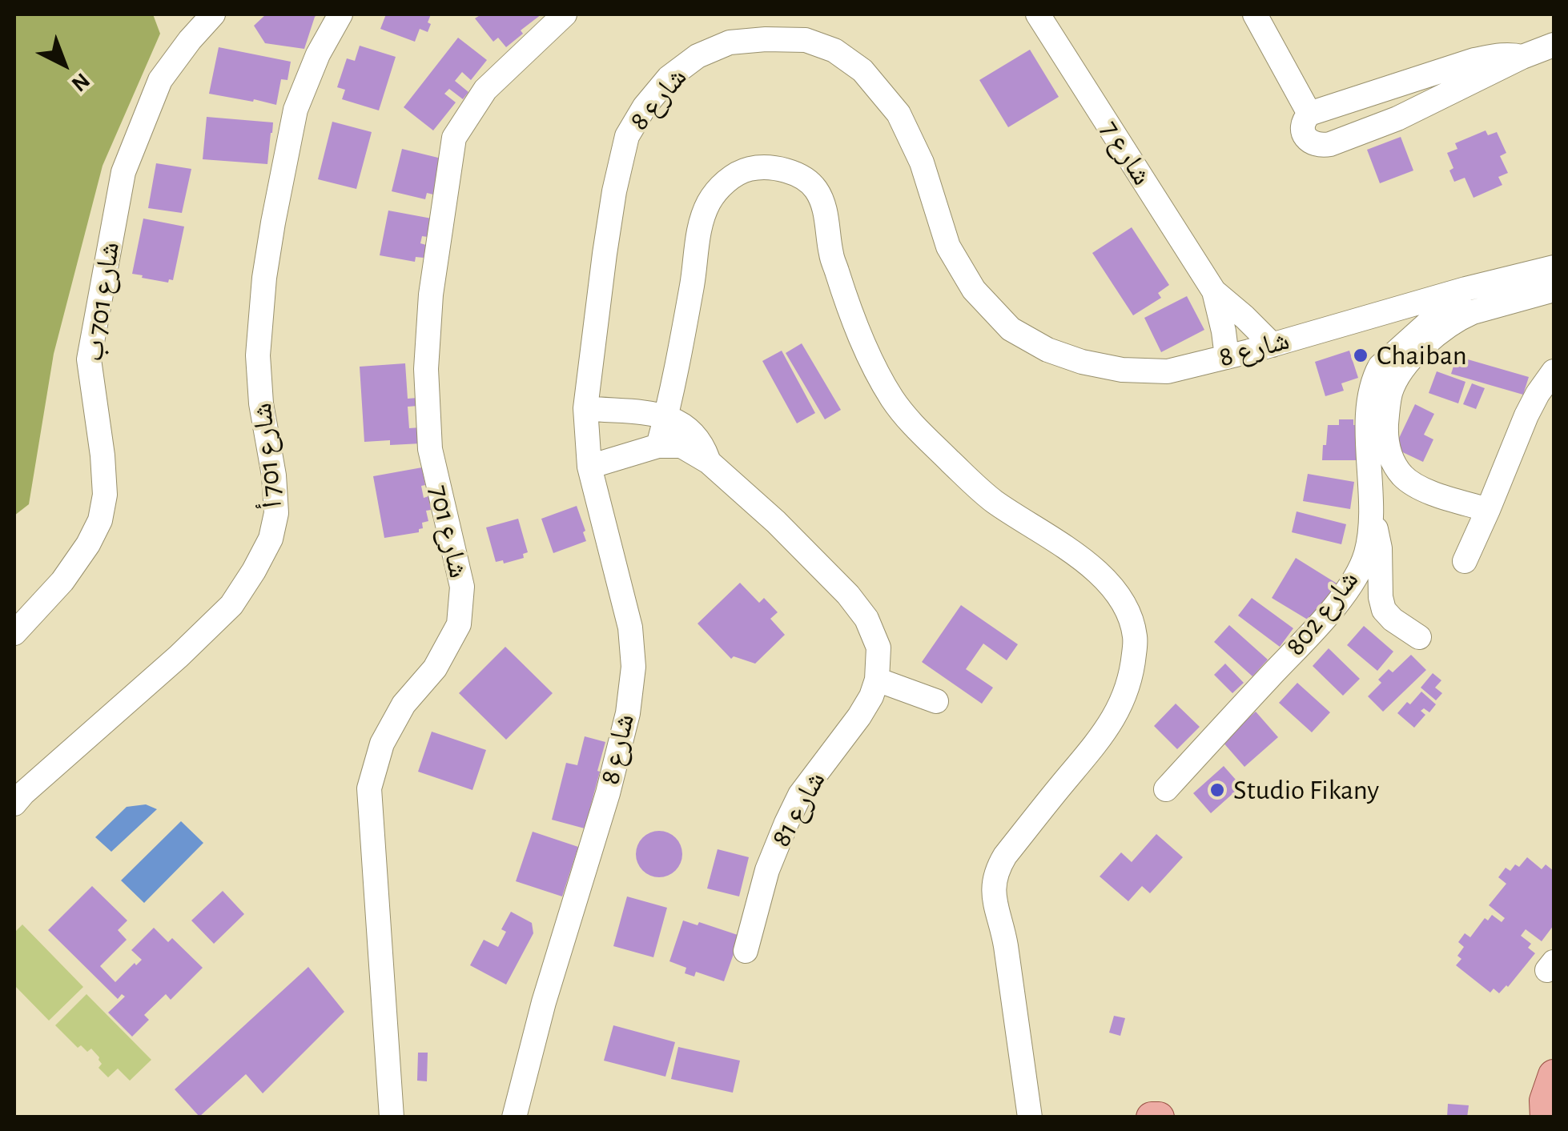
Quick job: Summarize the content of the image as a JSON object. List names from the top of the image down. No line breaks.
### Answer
{"streets":{"street":["شارع 8","شارع 7","شارع 701 ب","شارع 701 أ","شارع 701","شارع 802","شارع 81"]},"crossings":[["شارع 8","شارع 802"],["شارع 8","شارع 81"]],"places":["Chaiban","Studio Fikany"],"north":"bottom right"}
